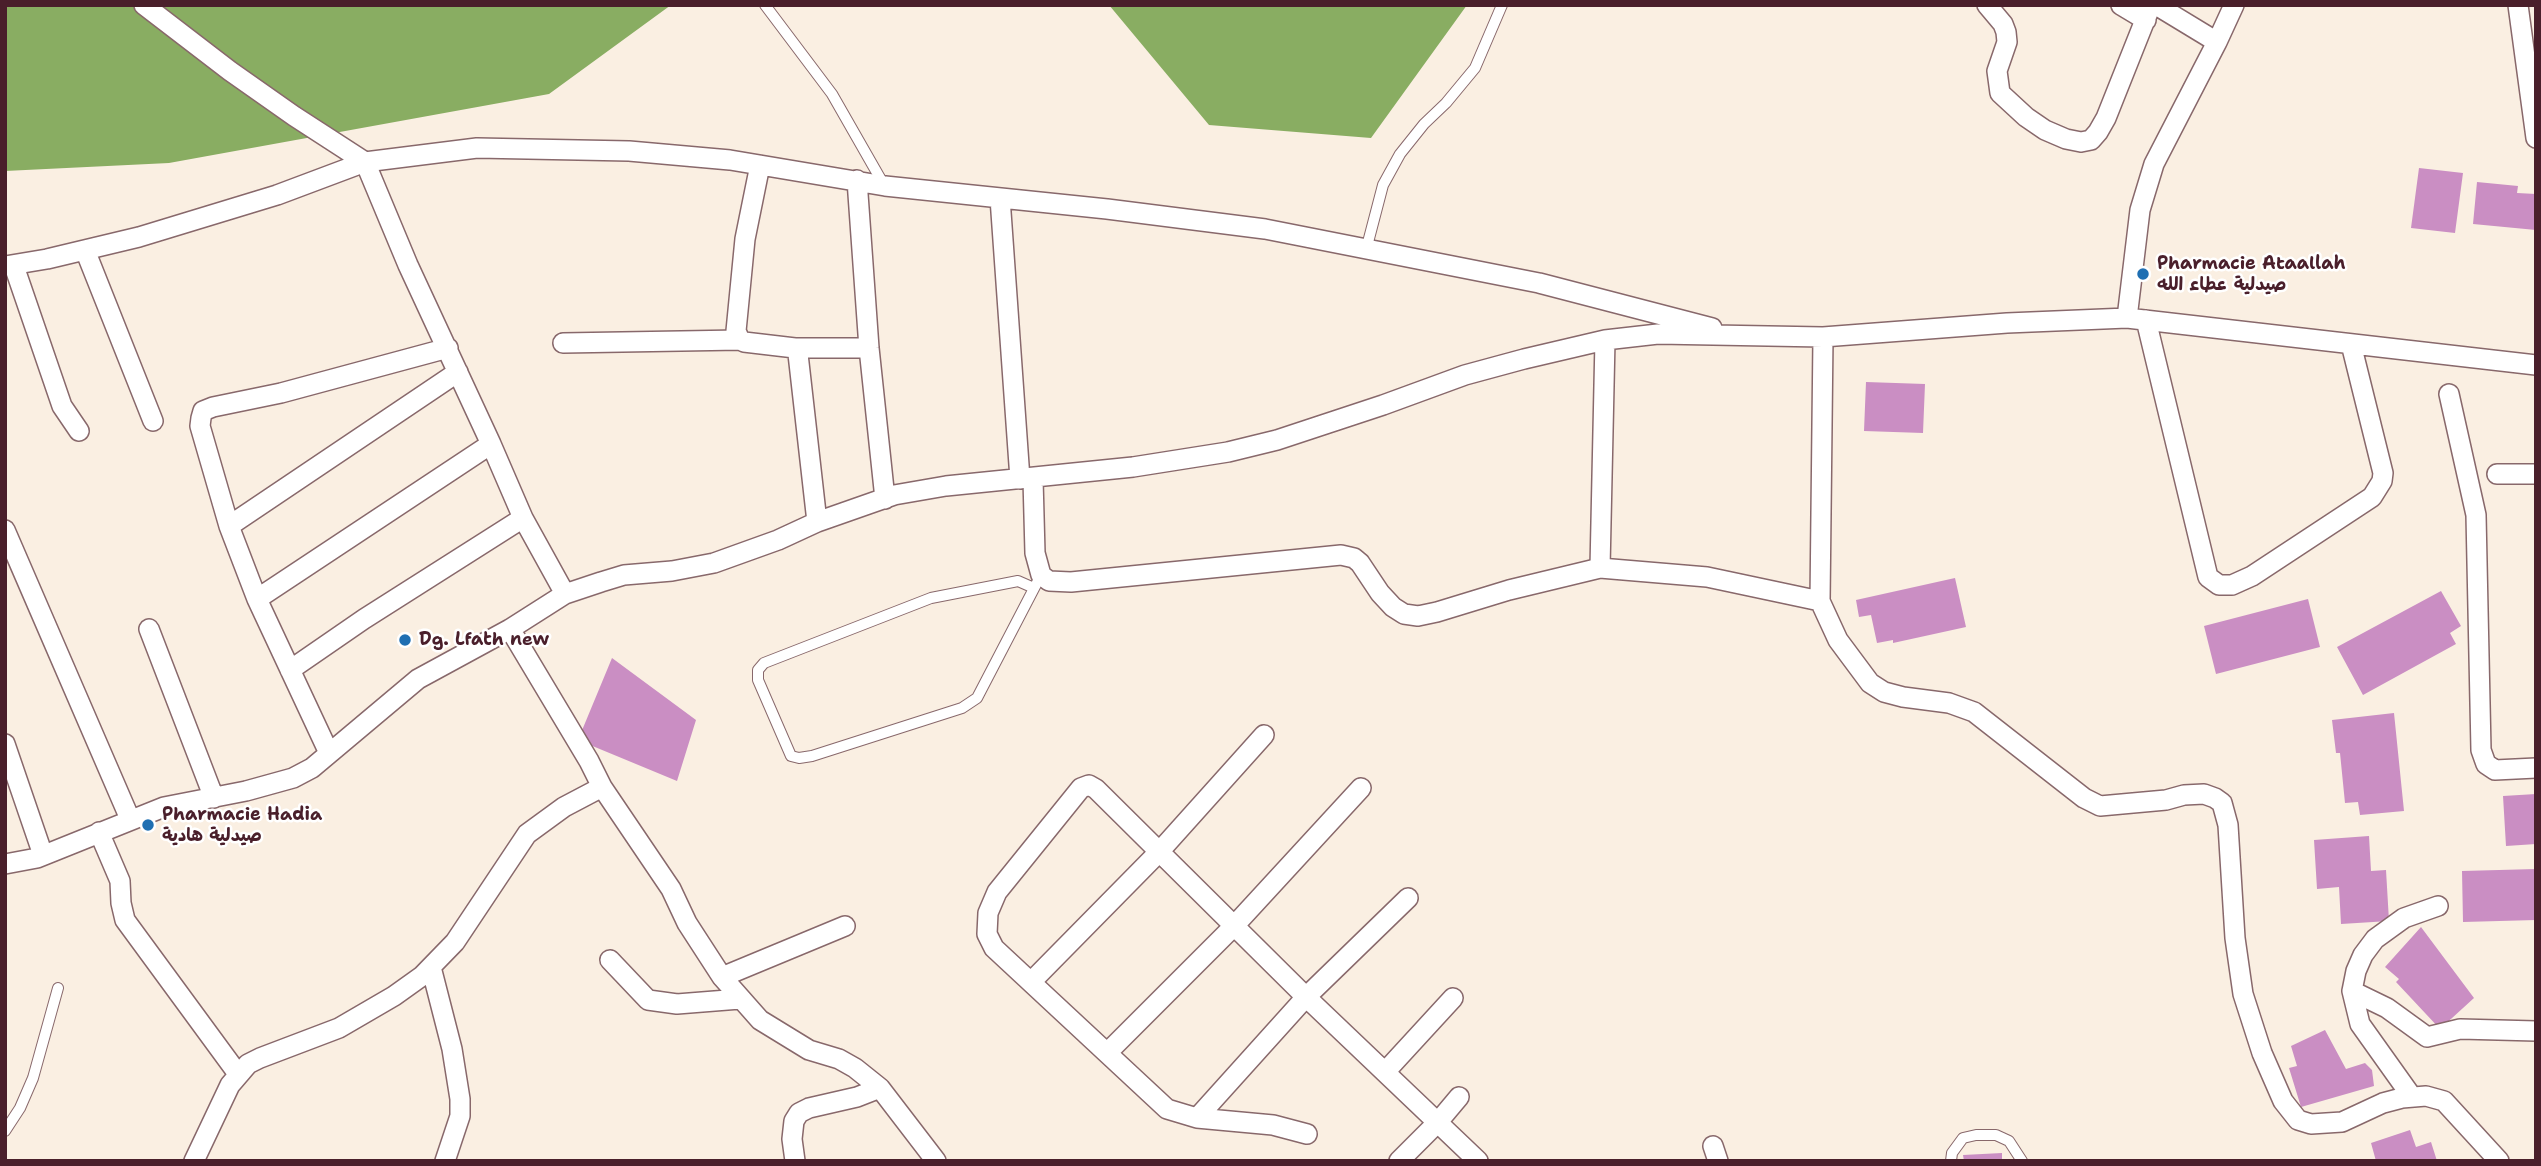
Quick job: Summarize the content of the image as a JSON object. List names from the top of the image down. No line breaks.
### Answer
{"places":["Pharmacie Ataallah صيدلية عطاء الله","Dg. Lfath new","Pharmacie Hadia صيدلية هادية"]}
